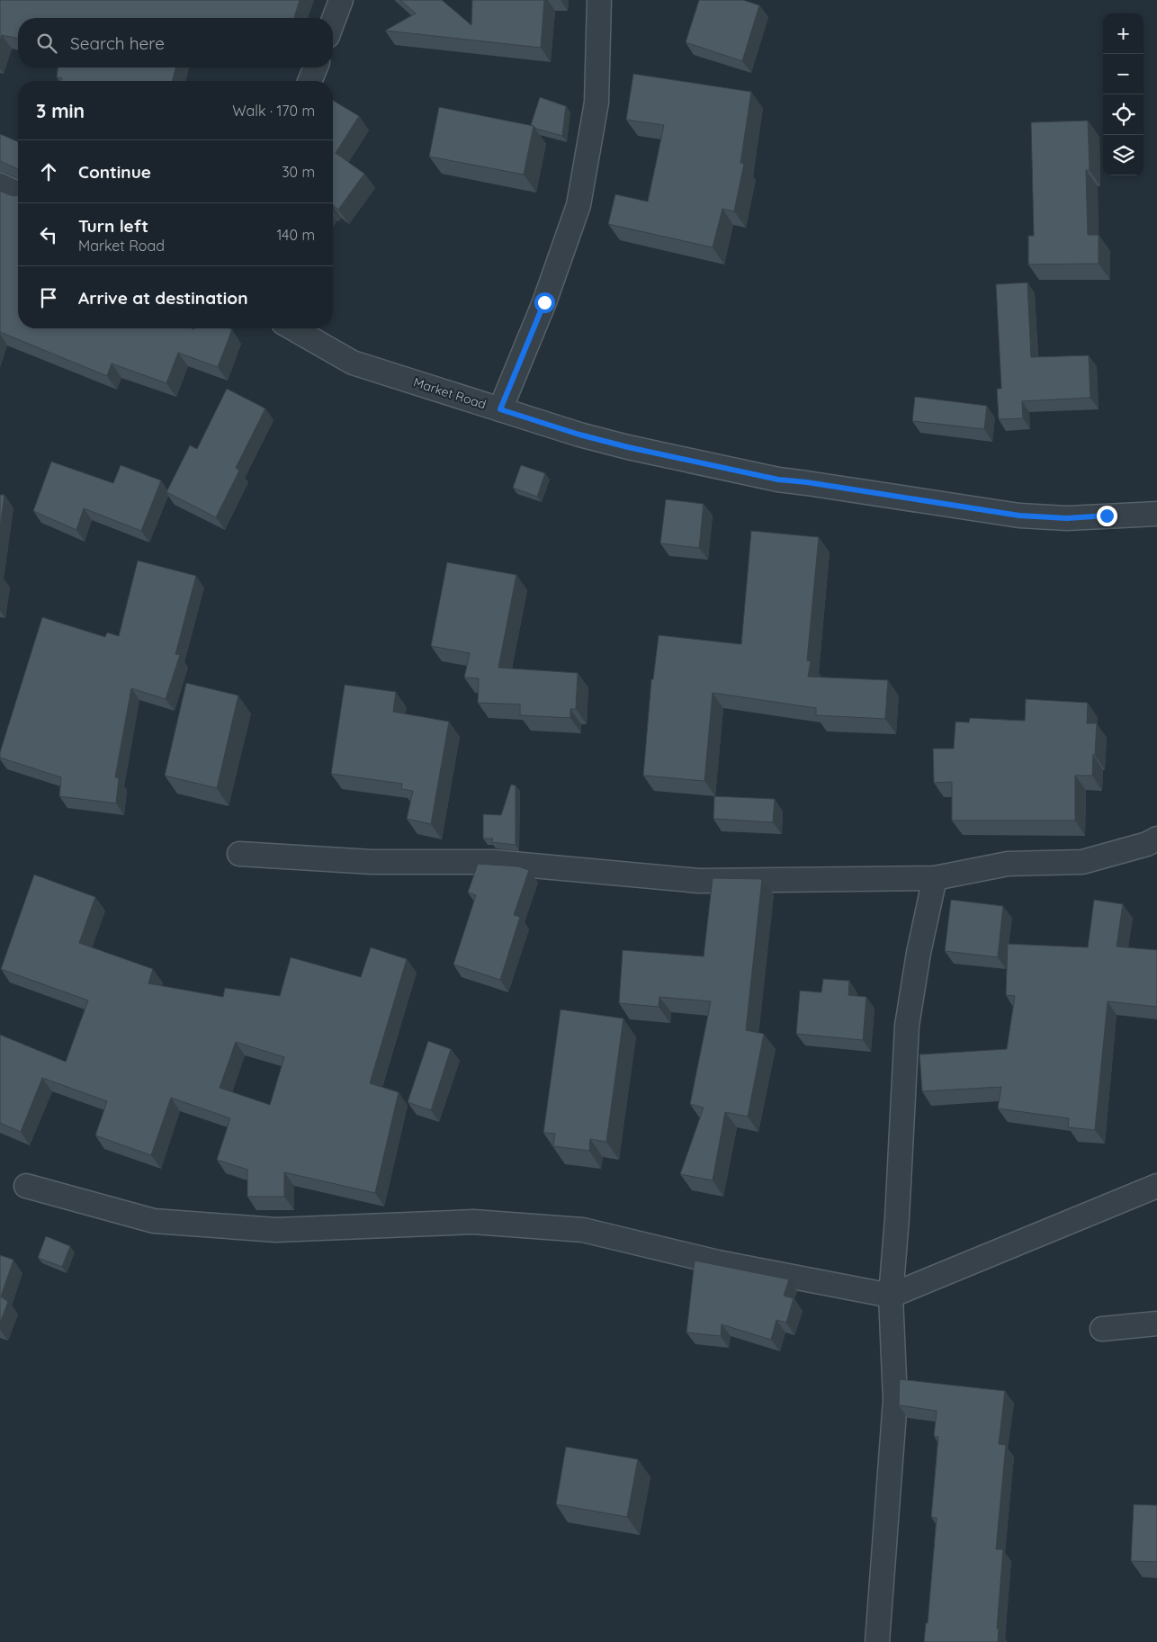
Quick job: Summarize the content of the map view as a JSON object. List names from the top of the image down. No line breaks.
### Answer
{"streets":{"street":["Market Road"]},"page":{"map_buttons":["+","−"],"search":"Search here","heading":["3 min","Walk · 170 m"],"list":[["Continue","30 m"],["Turn left","Market Road","140 m"],"Arrive at destination"]}}
